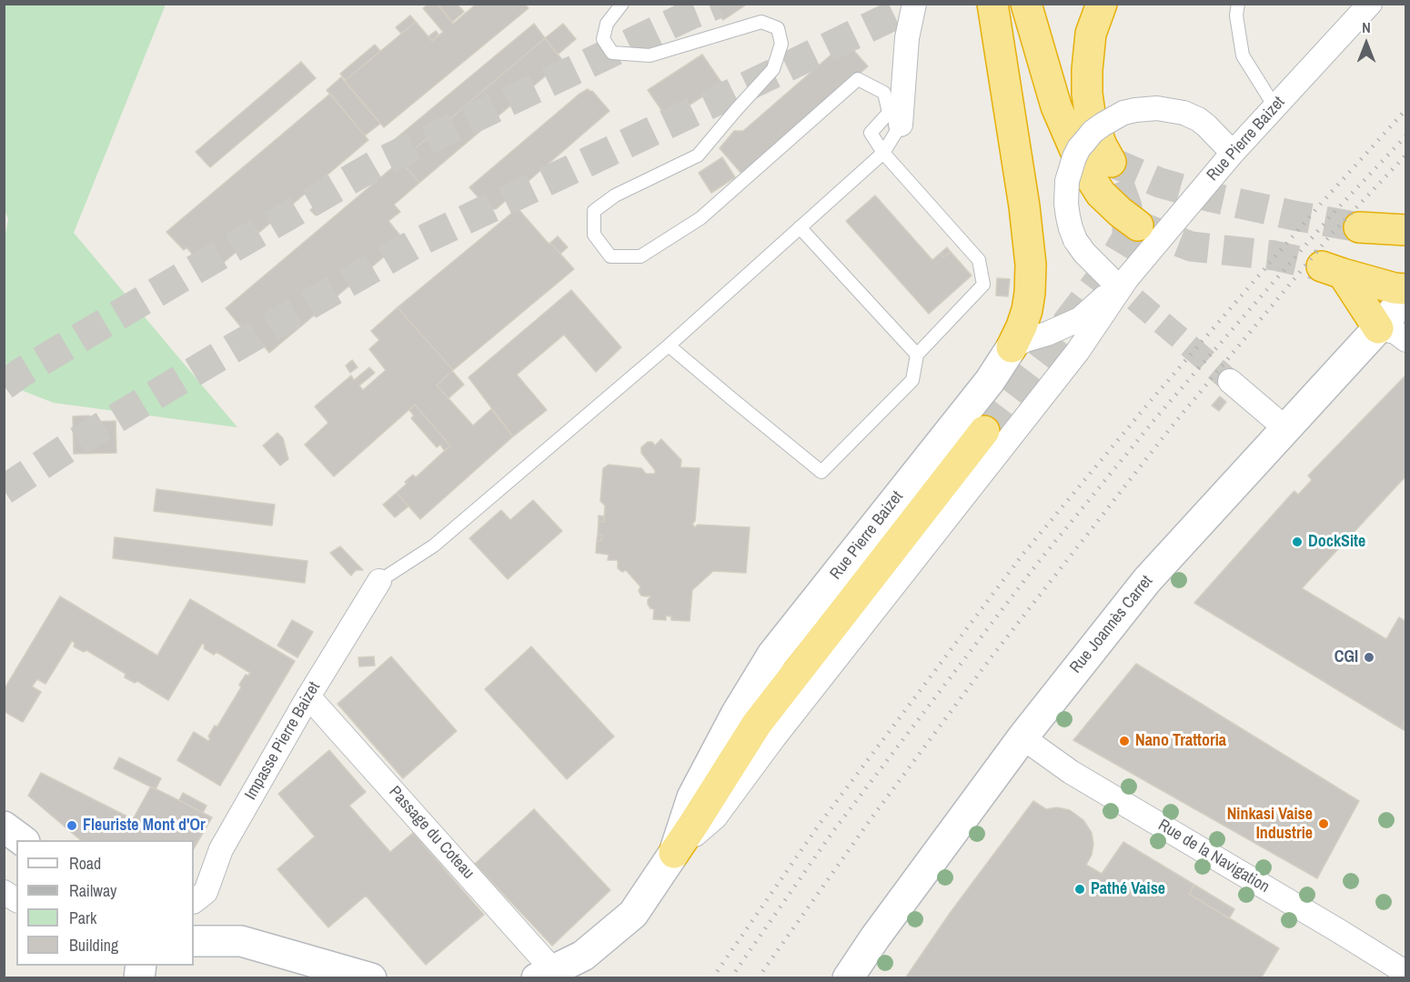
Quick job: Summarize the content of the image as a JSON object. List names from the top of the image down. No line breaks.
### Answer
{"streets":{"street":["Rue Pierre Baizet","Rue Joannès Carret","Impasse Pierre Baizet","Passage du Coteau","Rue de la Navigation"]},"crossings":[["Rue Pierre Baizet","Passage du Coteau"],["Rue Joannès Carret","Rue de la Navigation"],["Impasse Pierre Baizet","Passage du Coteau"]],"places":["DockSite","CGI","Nano Trattoria","Ninkasi Vaise Industrie","Fleuriste Mont d'Or","Pathé Vaise"],"legend":["Road","Railway","Park","Building"],"north":"top"}
